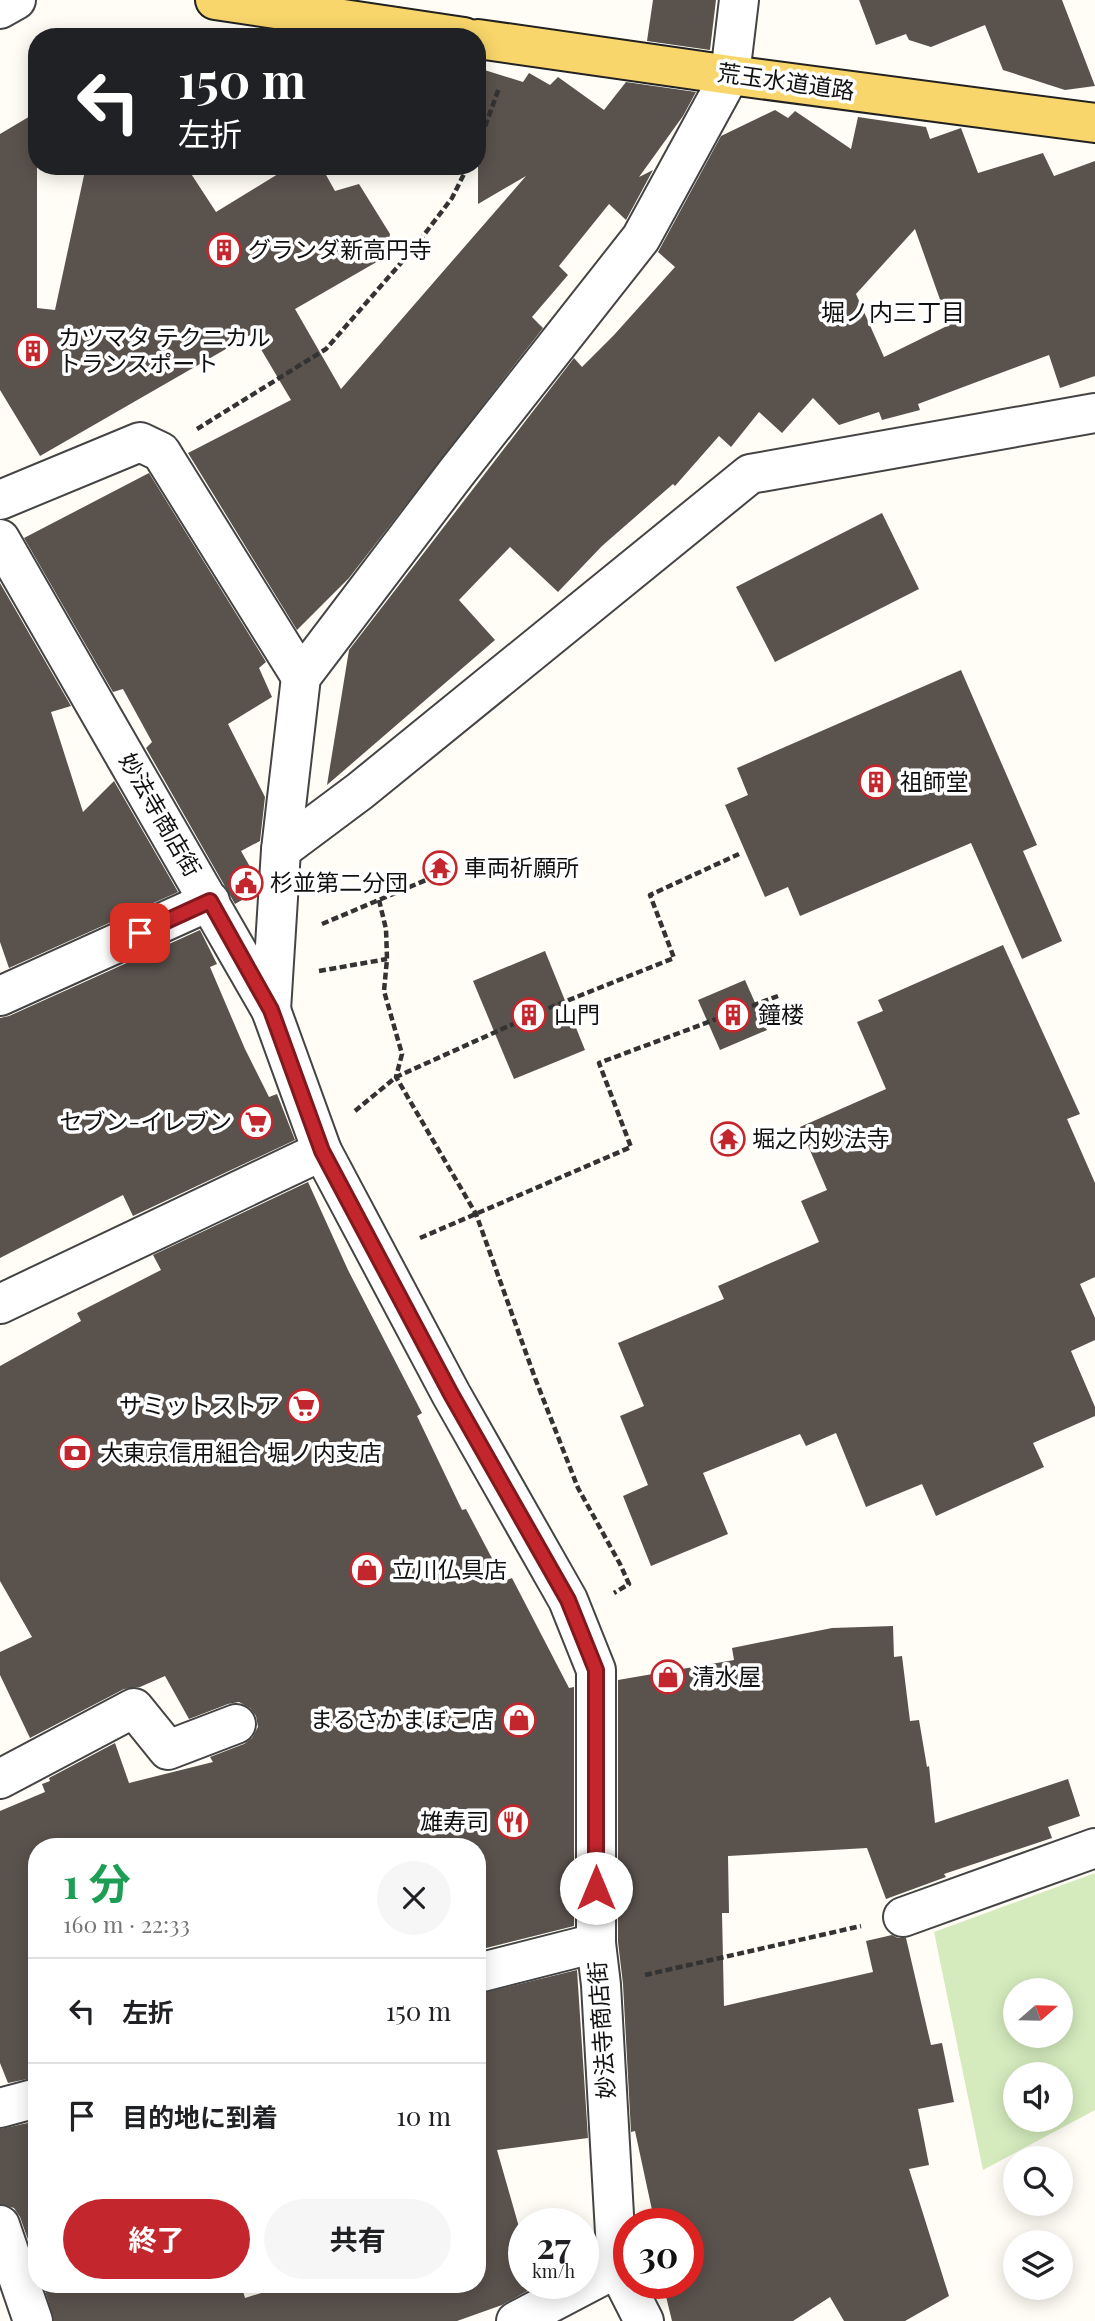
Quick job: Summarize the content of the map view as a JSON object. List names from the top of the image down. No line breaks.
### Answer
{"streets":{"main road":["荒玉水道道路"],"street":["妙法寺商店街"]},"districts":["堀ノ内三丁目"],"places":{"building":["グランダ新高円寺","カツマタ テクニカル トランスポート","祖師堂","山門","鐘楼"],"temple":["車両祈願所","堀之内妙法寺"],"public building":["杉並第二分団"],"supermarket":["セブン-イレブン","サミットストア"],"bank":["大東京信用組合 堀ノ内支店"],"shop":["立川仏具店","清水屋","まるさかまぼこ店"],"restaurant":["雄寿司"]},"north":"right","page":{"turn":["150 m","左折"],"heading":["1 分","160 m · 22:33"],"list":[{"name":"左折","value":"150 m"},{"name":"目的地に到着","value":"10 m"}],"buttons":["終了","共有"],"speed":"27 km/h","limit":"30"}}
